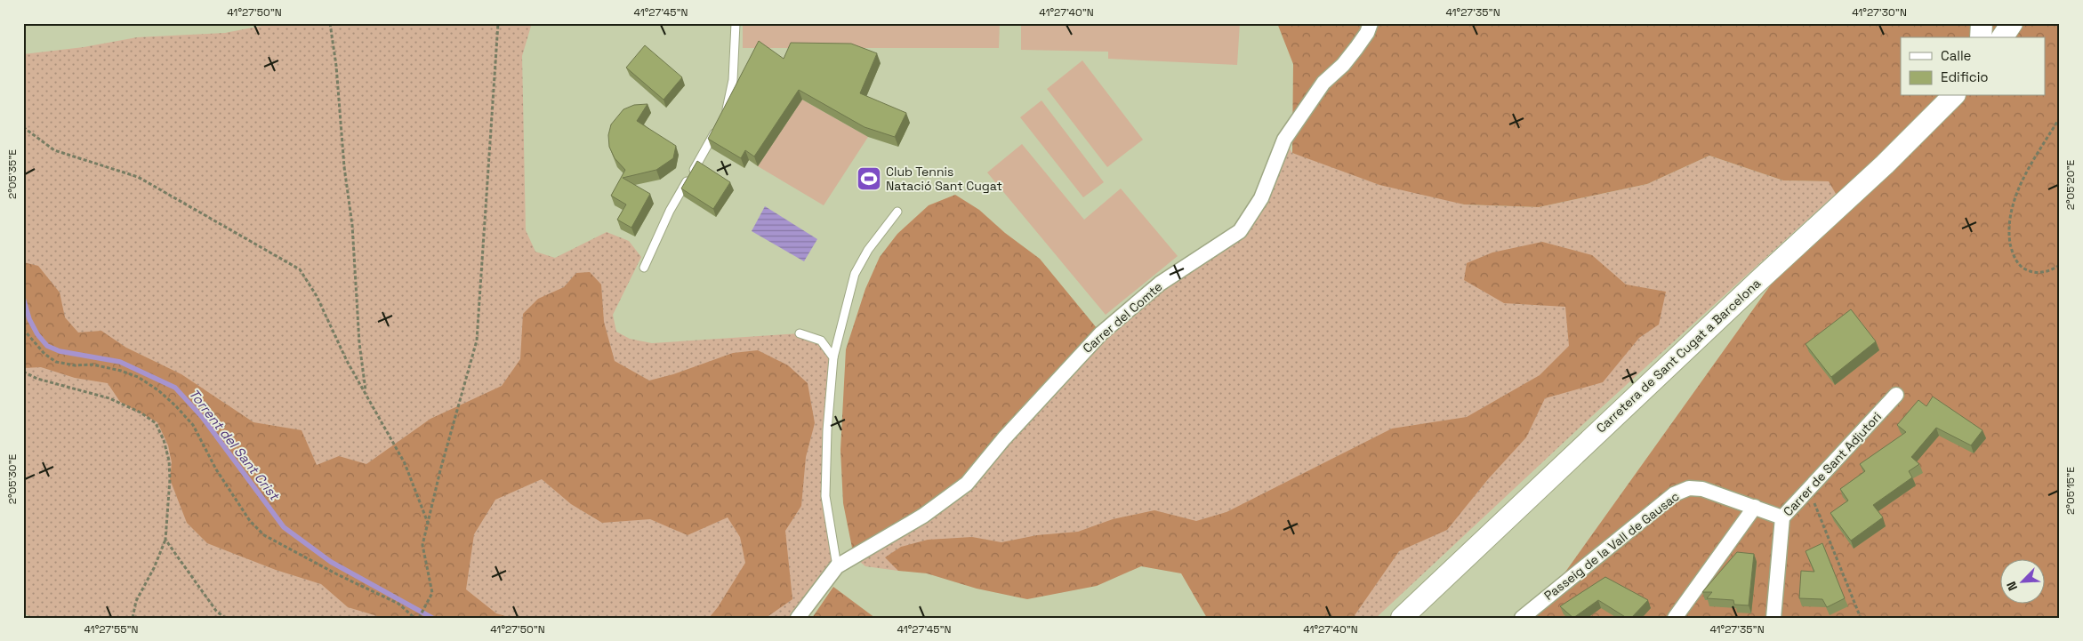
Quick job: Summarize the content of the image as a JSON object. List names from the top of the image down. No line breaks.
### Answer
{"streets":{"main road":["Carretera de Sant Cugat a Barcelona"],"street":["Carrer del Comte","Carrer de Sant Adjutori","Passeig de la Vall de Gausac"]},"crossings":[["Carrer de Sant Adjutori","Passeig de la Vall de Gausac"]],"water":["Torrent del Sant Crist"],"places":{"sports":["Club Tennis Natació Sant Cugat"]},"legend":["Calle","Edificio"],"north":"bottom left","coordinates":["41°27'50\"N","41°27'45\"N","41°27'40\"N","41°27'35\"N","41°27'30\"N","2°05'35\"E","2°05'20\"E","2°05'30\"E","2°05'15\"E","41°27'55\"N"]}
